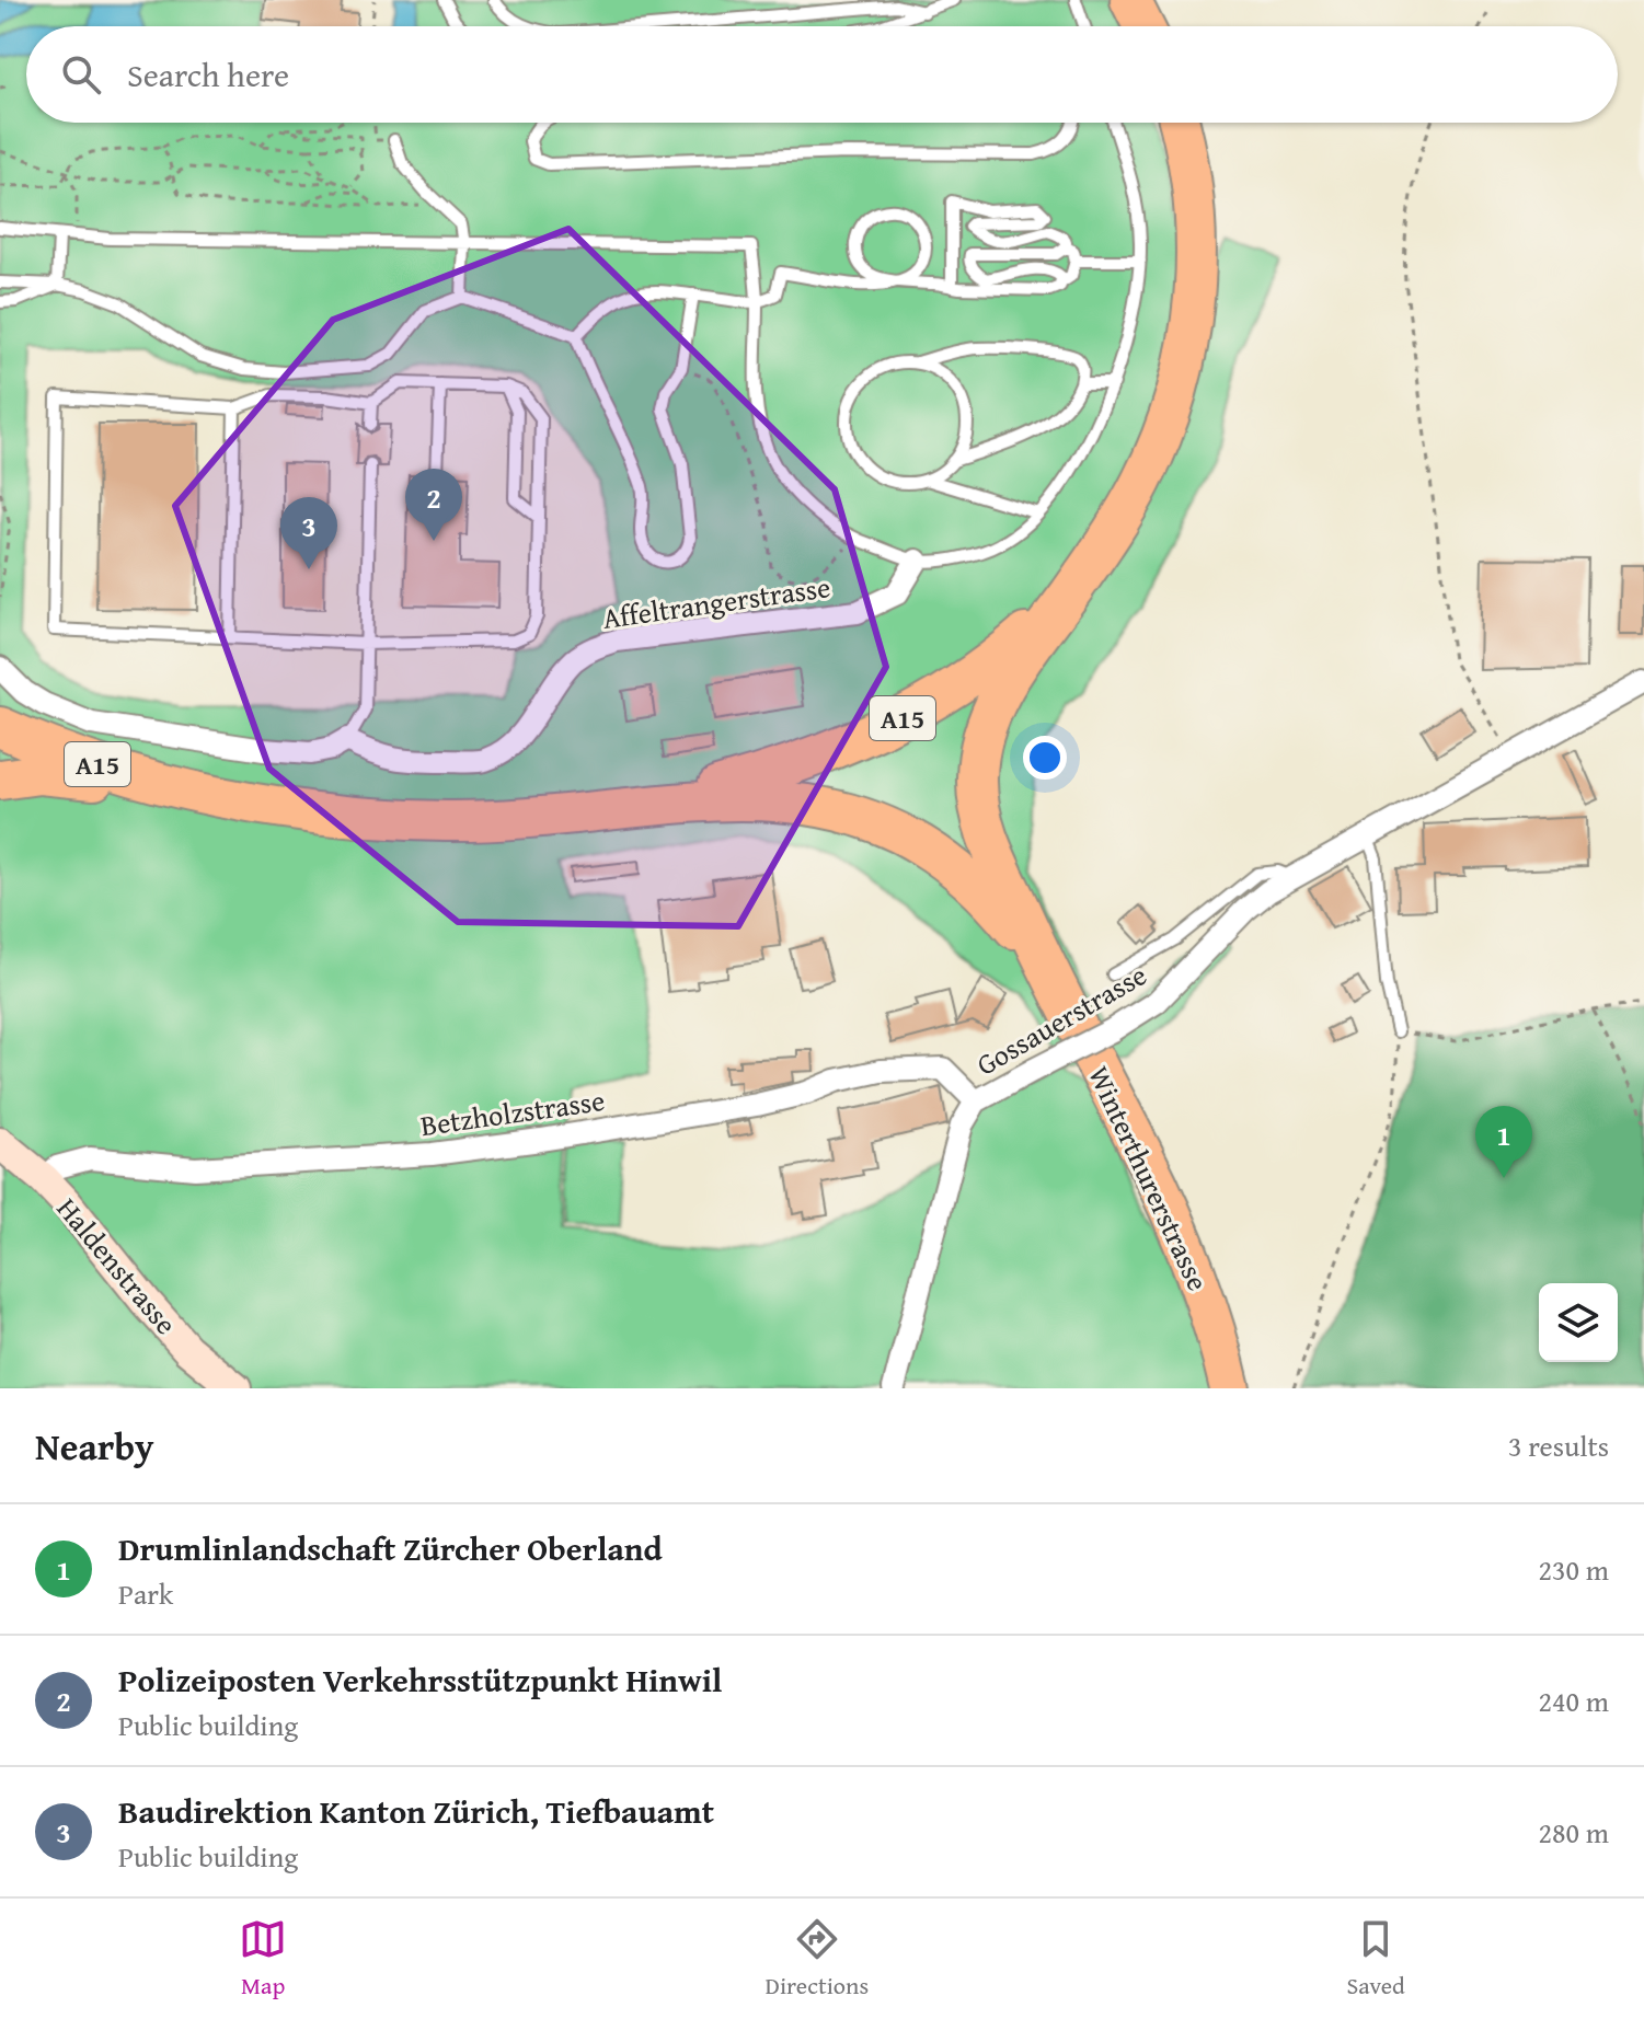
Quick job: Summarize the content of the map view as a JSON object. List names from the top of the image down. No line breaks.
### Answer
{"streets":{"highway":["A15","Winterthurerstrasse"],"street":["Affeltrangerstrasse","Gossauerstrasse","Betzholzstrasse","Haldenstrasse"]},"crossings":[["A15","Winterthurerstrasse"],["Gossauerstrasse","Betzholzstrasse"],["Betzholzstrasse","Haldenstrasse"]],"page":{"search":"Search here","pins":["2","3","1"],"heading":["Nearby","3 results"],"list":[{"mark":"1","name":"Drumlinlandschaft Zürcher Oberland","note":"Park","value":"230 m"},{"mark":"2","name":"Polizeiposten Verkehrsstützpunkt Hinwil","note":"Public building","value":"240 m"},{"mark":"3","name":"Baudirektion Kanton Zürich, Tiefbauamt","note":"Public building","value":"280 m"}],"nav":["Map","Directions","Saved"]}}
